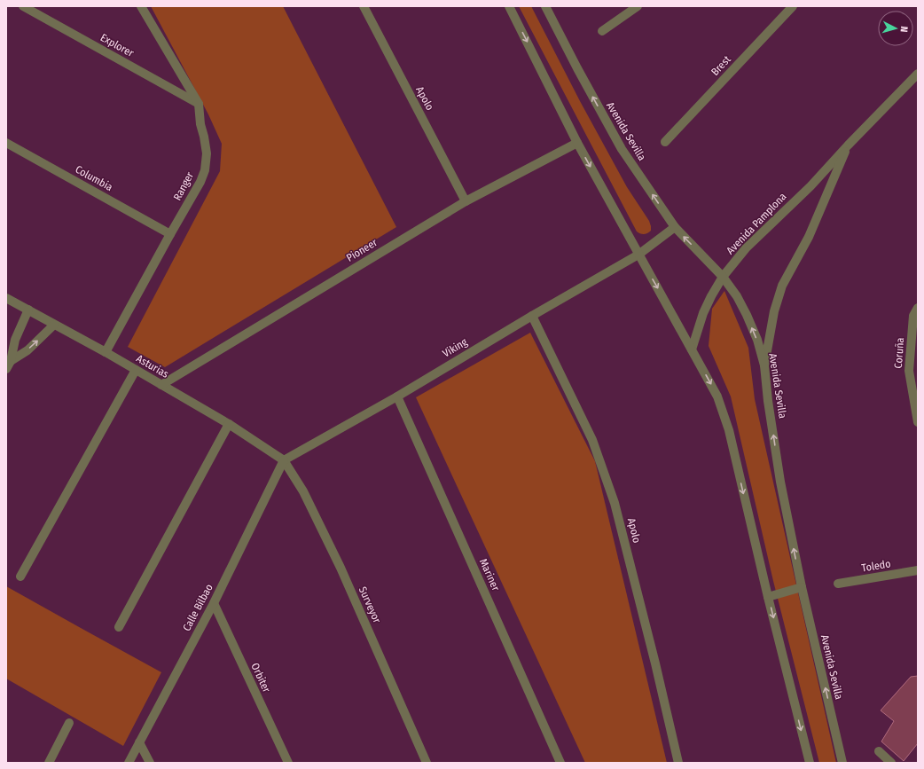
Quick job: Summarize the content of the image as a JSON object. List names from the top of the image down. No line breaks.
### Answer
{"streets":{"street":["Explorer","Brest","Apolo","Avenida Sevilla","Columbia","Ranger","Avenida Pamplona","Pioneer","Viking","Coruña","Asturias","Toledo","Mariner","Surveyor","Calle Bilbao","Orbiter"]},"crossings":[["Explorer","Ranger"],["Apolo","Pioneer"],["Apolo","Viking"],["Avenida Sevilla","Avenida Pamplona"],["Avenida Sevilla","Viking"],["Columbia","Ranger"],["Ranger","Asturias"],["Pioneer","Asturias"],["Viking","Asturias"],["Viking","Mariner"],["Viking","Surveyor"],["Viking","Calle Bilbao"],["Asturias","Surveyor"],["Asturias","Calle Bilbao"],["Surveyor","Calle Bilbao"],["Calle Bilbao","Orbiter"]],"north":"right"}
